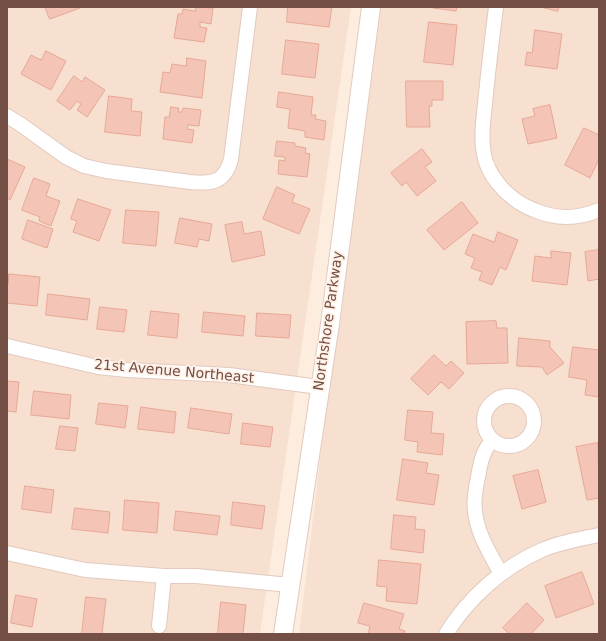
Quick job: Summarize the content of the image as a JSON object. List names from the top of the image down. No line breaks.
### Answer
{"streets":{"street":["Northshore Parkway","21st Avenue Northeast"]},"crossings":[["Northshore Parkway","21st Avenue Northeast"]]}
